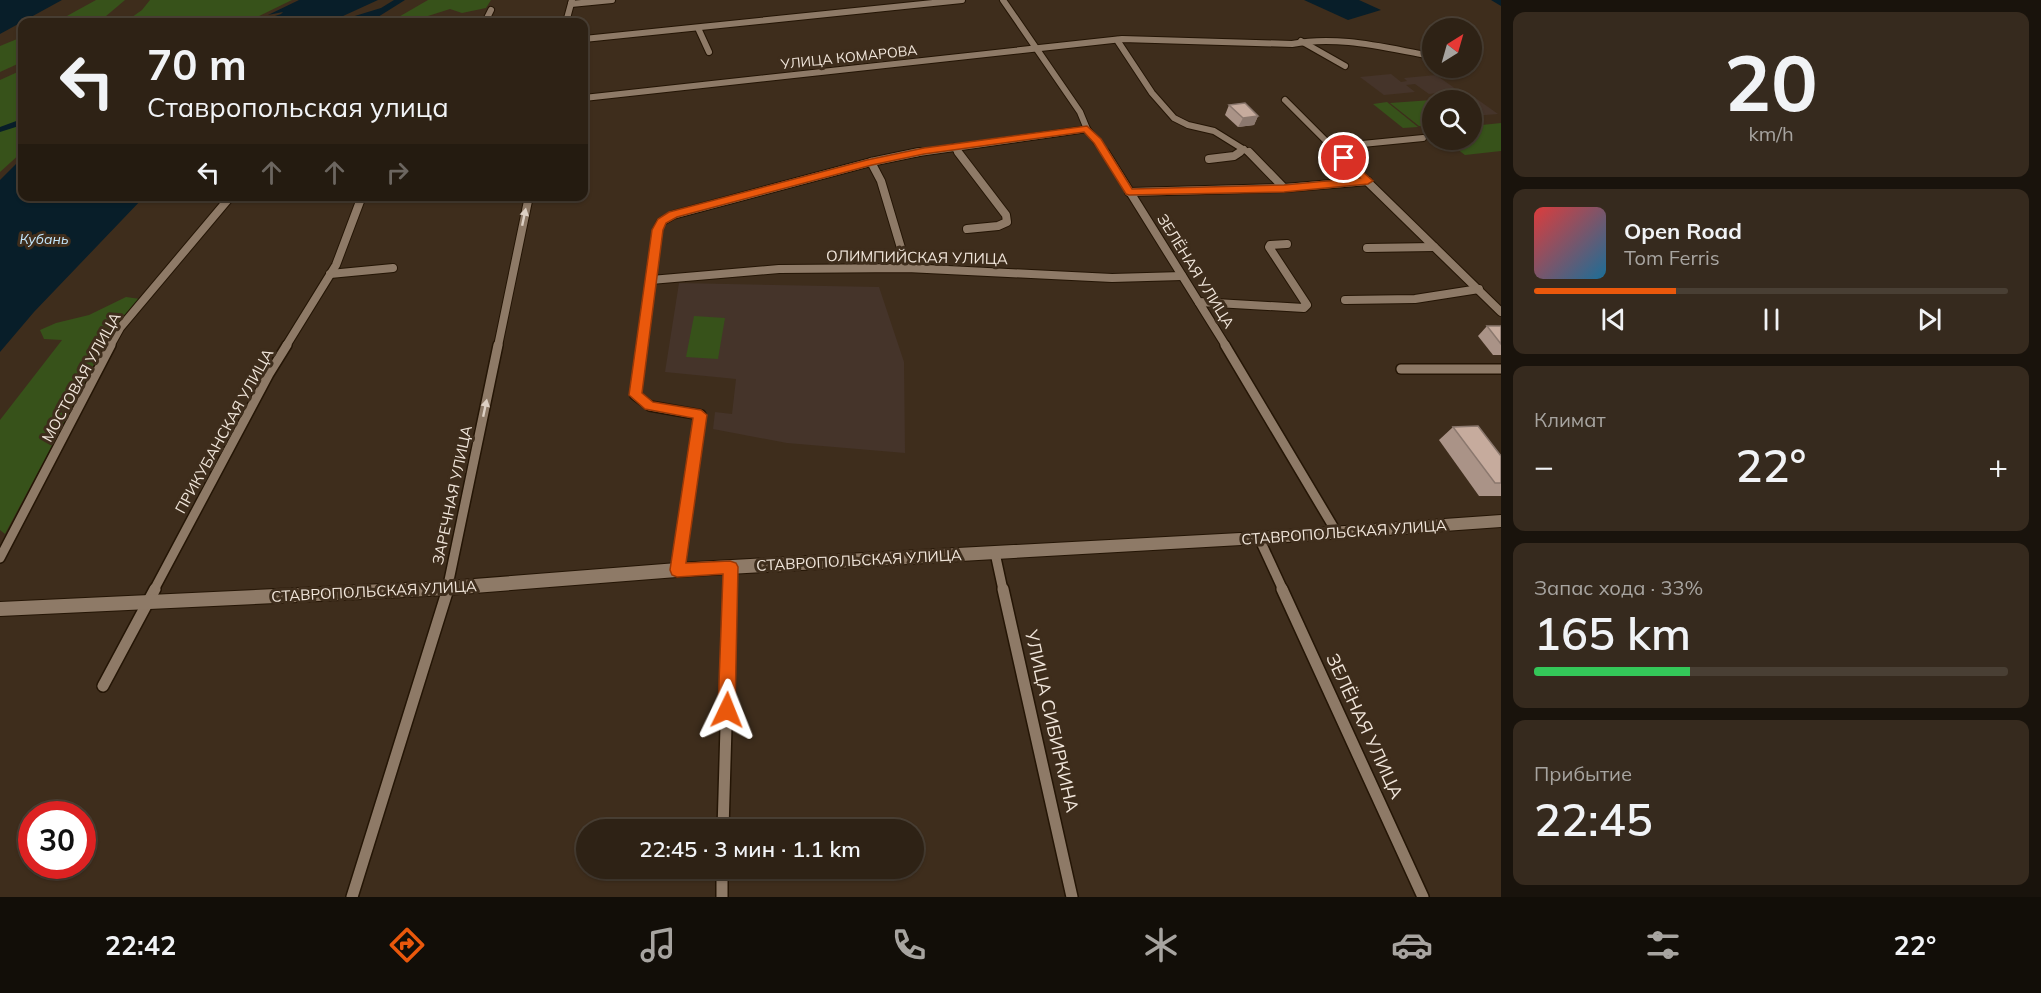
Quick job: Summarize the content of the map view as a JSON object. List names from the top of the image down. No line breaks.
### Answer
{"streets":{"main road":["СТАВРОПОЛЬСКАЯ УЛИЦА"],"street":["УЛИЦА КОМАРОВА","ОЛИМПИЙСКАЯ УЛИЦА","ЗЕЛЁНАЯ УЛИЦА","МОСТОВАЯ УЛИЦА","ПРИКУБАНСКАЯ УЛИЦА","ЗАРЕЧНАЯ УЛИЦА","УЛИЦА СИБИРКИНА"]},"crossings":[["УЛИЦА КОМАРОВА","ЗЕЛЁНАЯ УЛИЦА"],["ОЛИМПИЙСКАЯ УЛИЦА","ЗЕЛЁНАЯ УЛИЦА"],["ЗЕЛЁНАЯ УЛИЦА","СТАВРОПОЛЬСКАЯ УЛИЦА"],["ПРИКУБАНСКАЯ УЛИЦА","СТАВРОПОЛЬСКАЯ УЛИЦА"],["ЗАРЕЧНАЯ УЛИЦА","СТАВРОПОЛЬСКАЯ УЛИЦА"],["СТАВРОПОЛЬСКАЯ УЛИЦА","УЛИЦА СИБИРКИНА"]],"one_way":["ЗАРЕЧНАЯ УЛИЦА"],"water":["Кубань"],"north":"top right","page":{"tile":[["20","km/h"],"Климат",["Запас хода · 33%","165 km"],["Прибытие","22:45"]],"turn":["70 m","Ставропольская улица"],"song":["Open Road","Tom Ferris"],"heat":["−","22°","+"],"limit":"30","trip":"22:45 · 3 мин · 1.1 km","tabs":["22:42","22°"]}}
